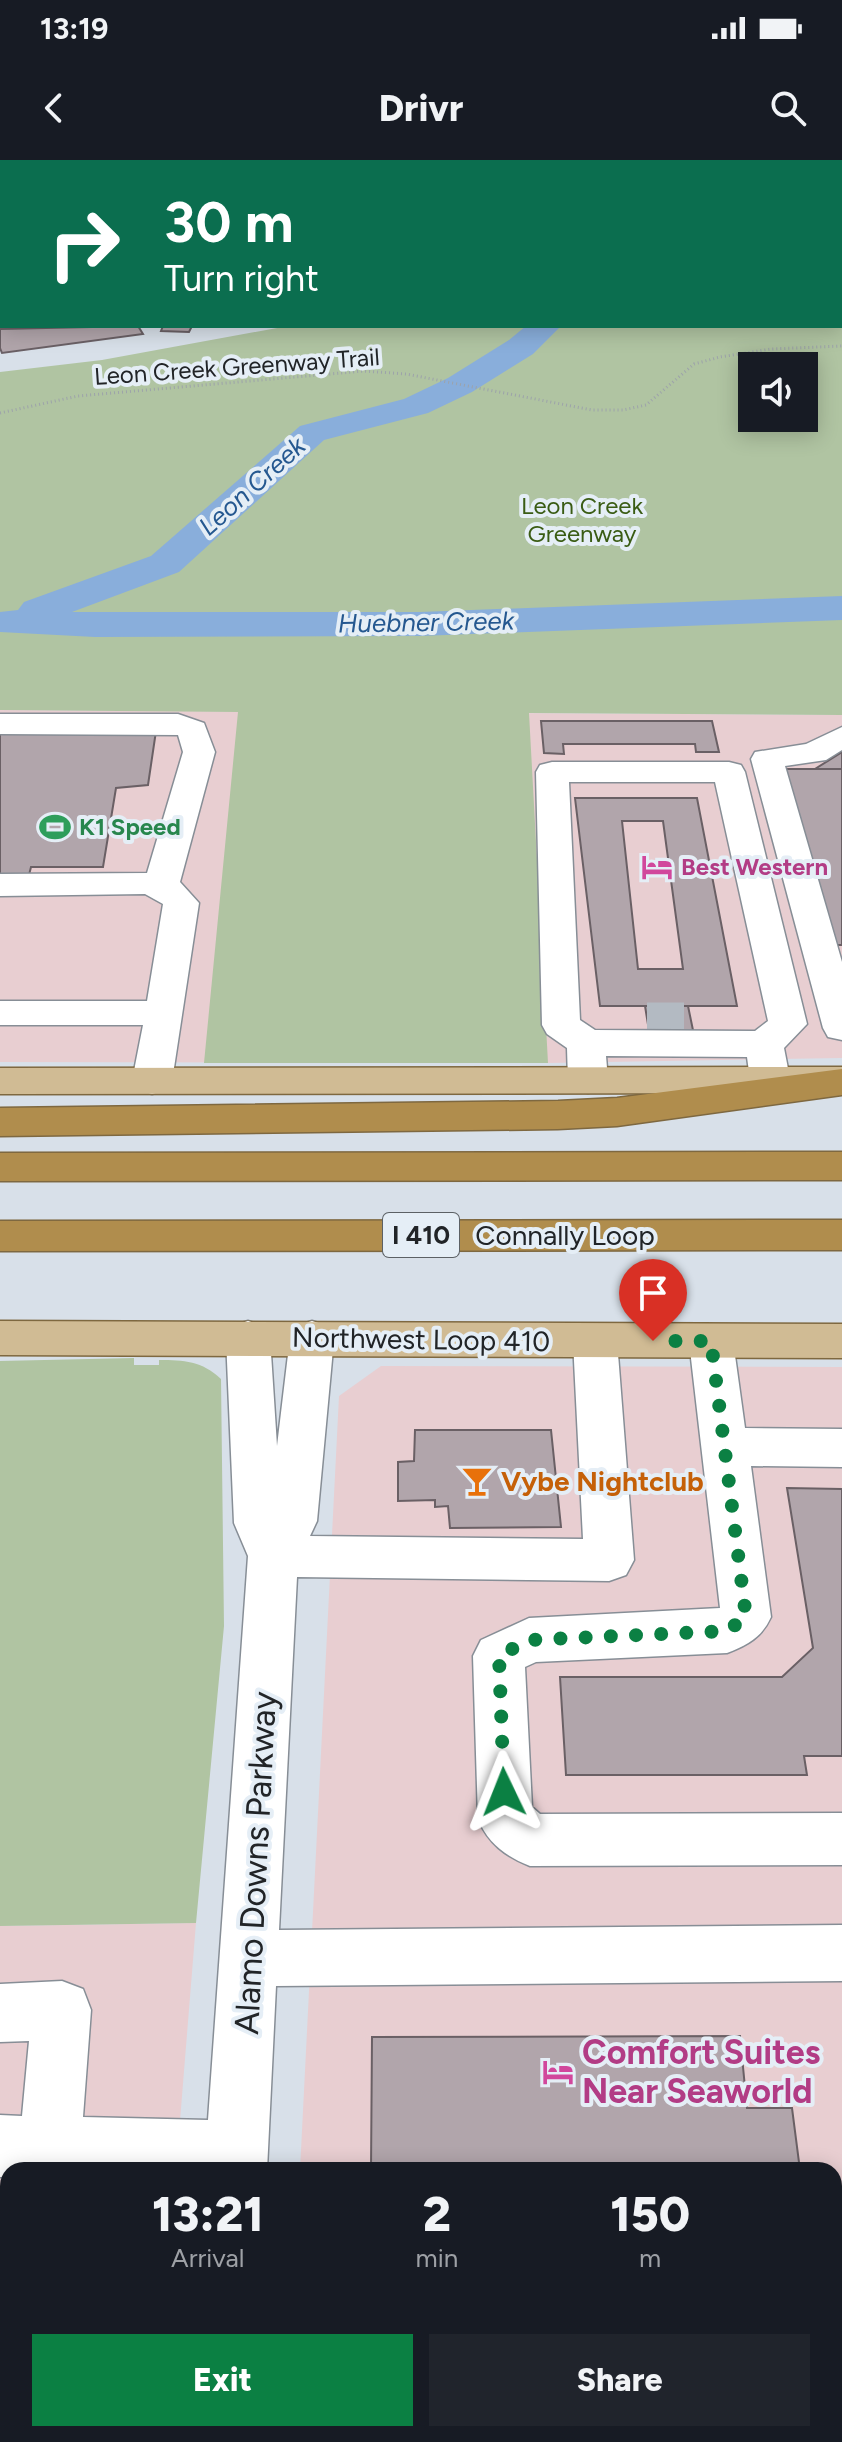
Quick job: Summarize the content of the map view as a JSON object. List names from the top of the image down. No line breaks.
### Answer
{"streets":{"highway":["I 410","Connally Loop"],"main road":["Northwest Loop 410"],"street":["Alamo Downs Parkway"],"path":["Leon Creek Greenway Trail"]},"crossings":[["Northwest Loop 410","Alamo Downs Parkway"]],"water":["Leon Creek","Huebner Creek"],"parks":["Leon Creek Greenway"],"places":{"sports":["K1 Speed"],"hotel":["Best Western","Comfort Suites Near Seaworld"],"bar":["Vybe Nightclub"]},"page":{"status":"13:19","header":"Drivr","turn":["30 m","Turn right"],"eta":["13:21","Arrival","2","min","150","m"],"buttons":["Exit","Share"]}}
